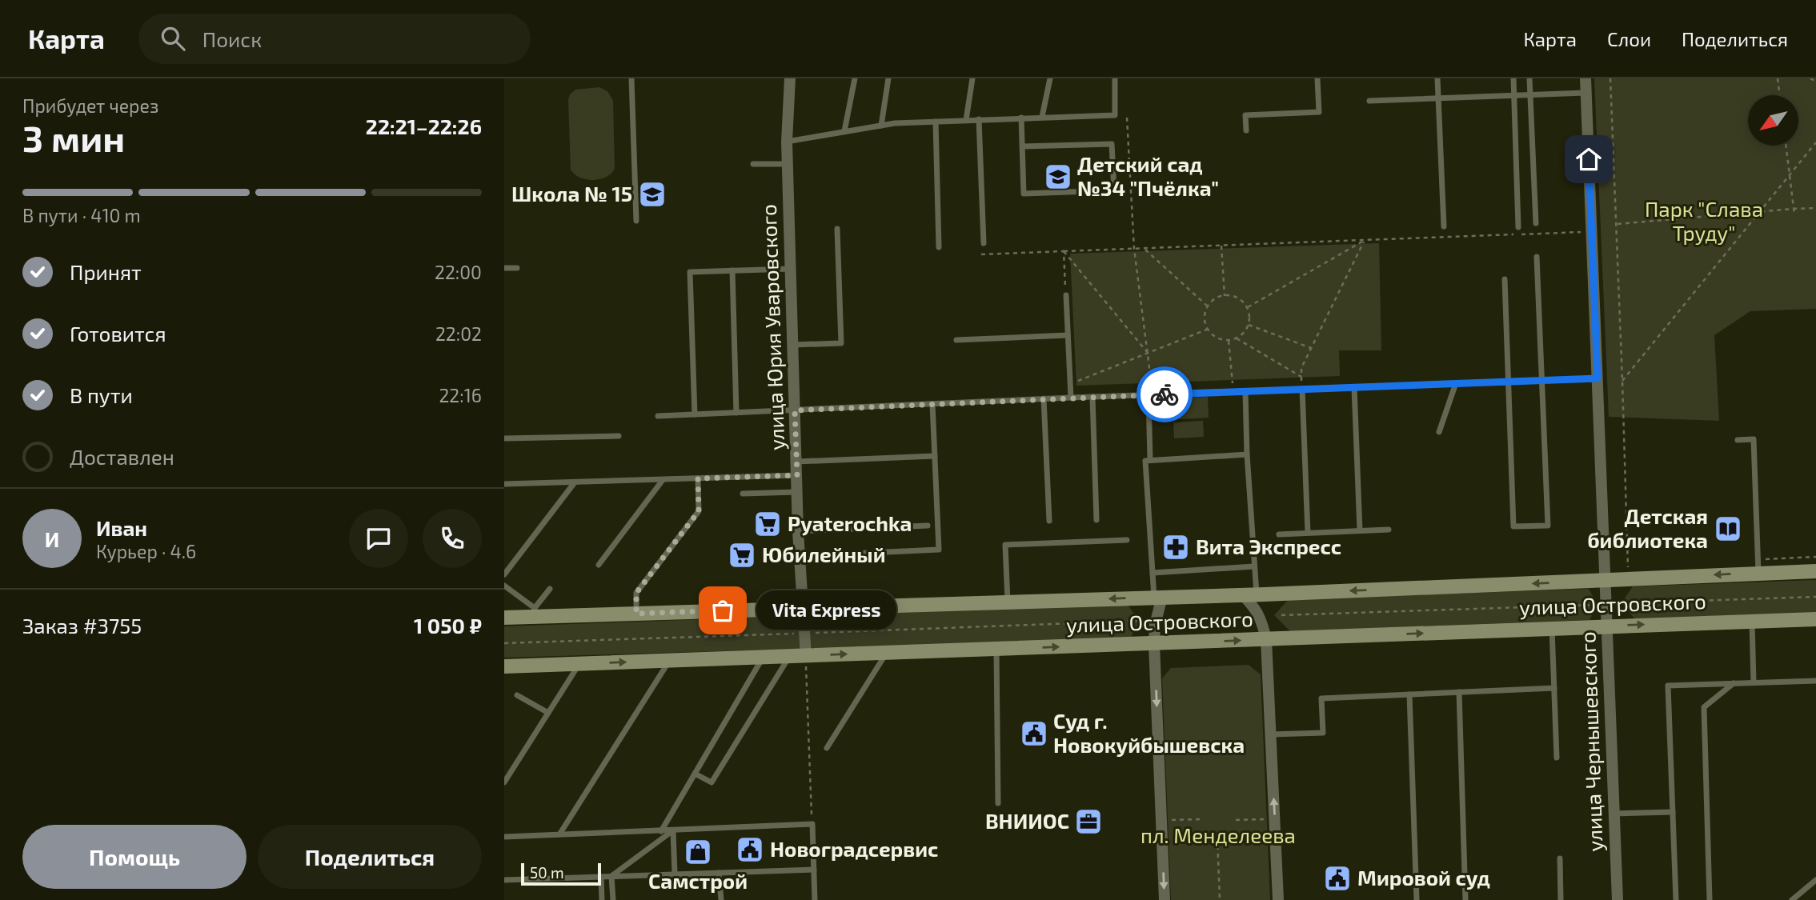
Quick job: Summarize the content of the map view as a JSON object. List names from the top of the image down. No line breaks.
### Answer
{"streets":{"main road":["улица Островского"],"street":["улица Юрия Уваровского","улица Чернышевского"]},"crossings":[["улица Юрия Уваровского","улица Островского"],["улица Островского","улица Чернышевского"]],"parks":["Парк \"Слава Труду\"","пл. Менделеева"],"places":{"school or university":["Детский сад №34 \"Пчёлка\"","Школа № 15"],"supermarket":["Pyaterochka","Юбилейный"],"library":["Детская библиотека"],"pharmacy":["Вита Экспресс"],"other":["Vita Express"],"public building":["Суд г. Новокуйбышевска","Новоградсервис","Мировой суд"],"office":["ВНИИОС"],"shop":["Самстрой"]},"scale_bar":"50 m","north":"bottom left","page":{"header":"Карта","search":"Поиск","nav":["Карта","Слои","Поделиться"],"heading":["3 мин","Прибудет через","22:21–22:26"],"panel":["Иван","Курьер · 4.6","Заказ #3755","1 050 ₽"],"bar":"В пути · 410 m","list":[["Принят","22:00"],["Готовится","22:02"],["В пути","22:16"],"Доставлен"],"round":"И","bubble":"Vita Express","buttons":["Помощь","Поделиться"],"scale":"50 m"}}
